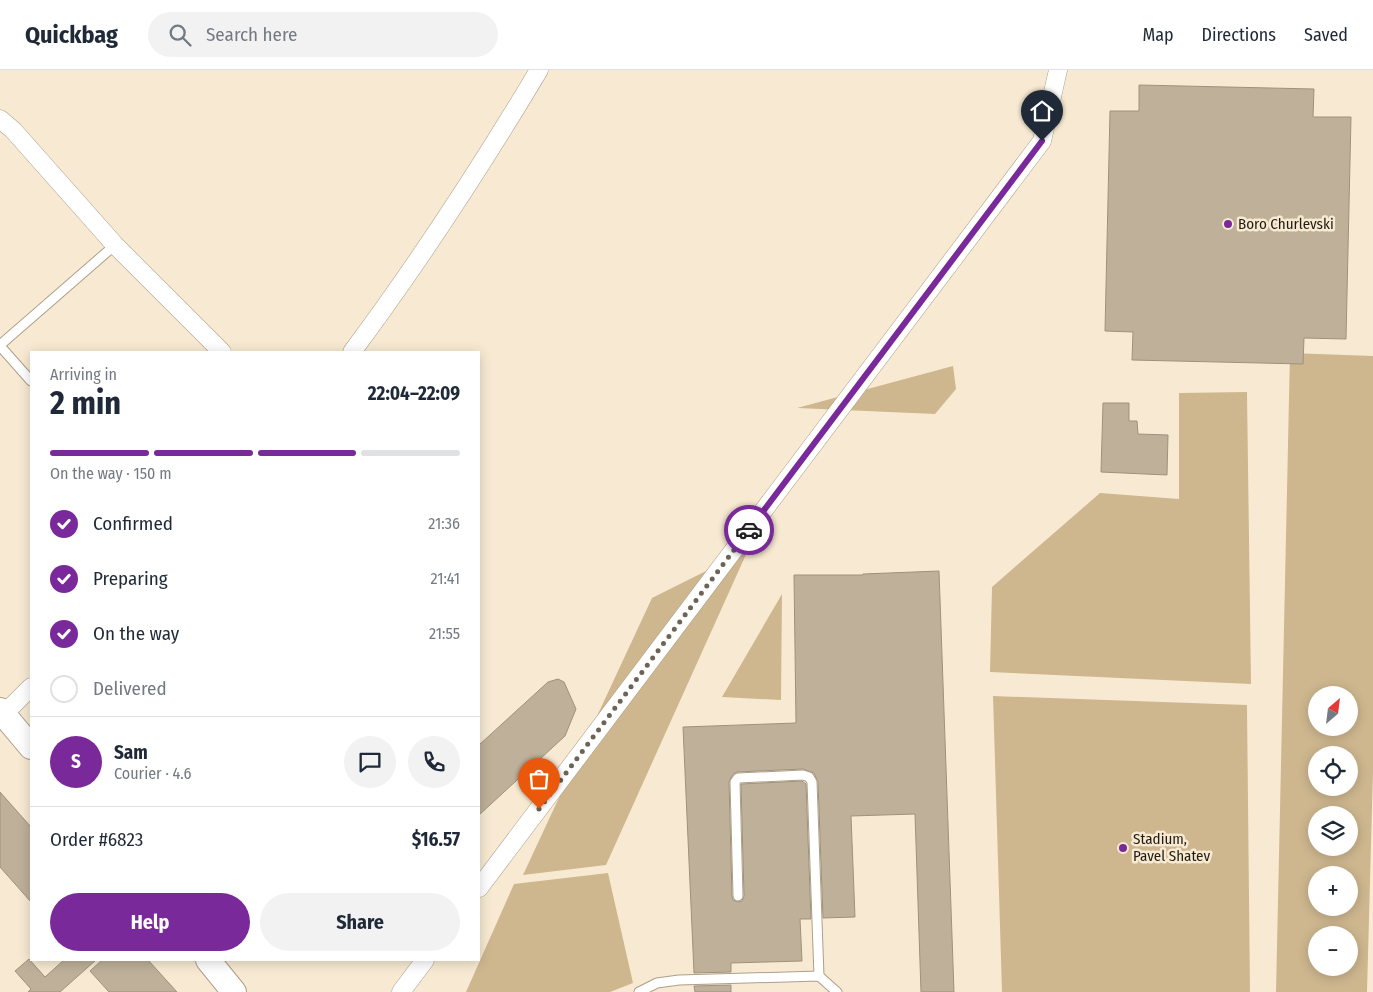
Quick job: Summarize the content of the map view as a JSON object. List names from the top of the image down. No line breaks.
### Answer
{"places":["Boro Churlevski","Stadium, Pavel Shatev"],"north":"top right","page":{"header":"Quickbag","search":"Search here","nav":["Map","Directions","Saved"],"heading":["2 min","Arriving in","22:04–22:09"],"panel":["Sam","Courier · 4.6","Order #6823","$16.57"],"bar":"On the way · 150 m","list":[["Confirmed","21:36"],["Preparing","21:41"],["On the way","21:55"],"Delivered"],"map_buttons":["+","−"],"round":"S","buttons":["Help","Share"]}}
